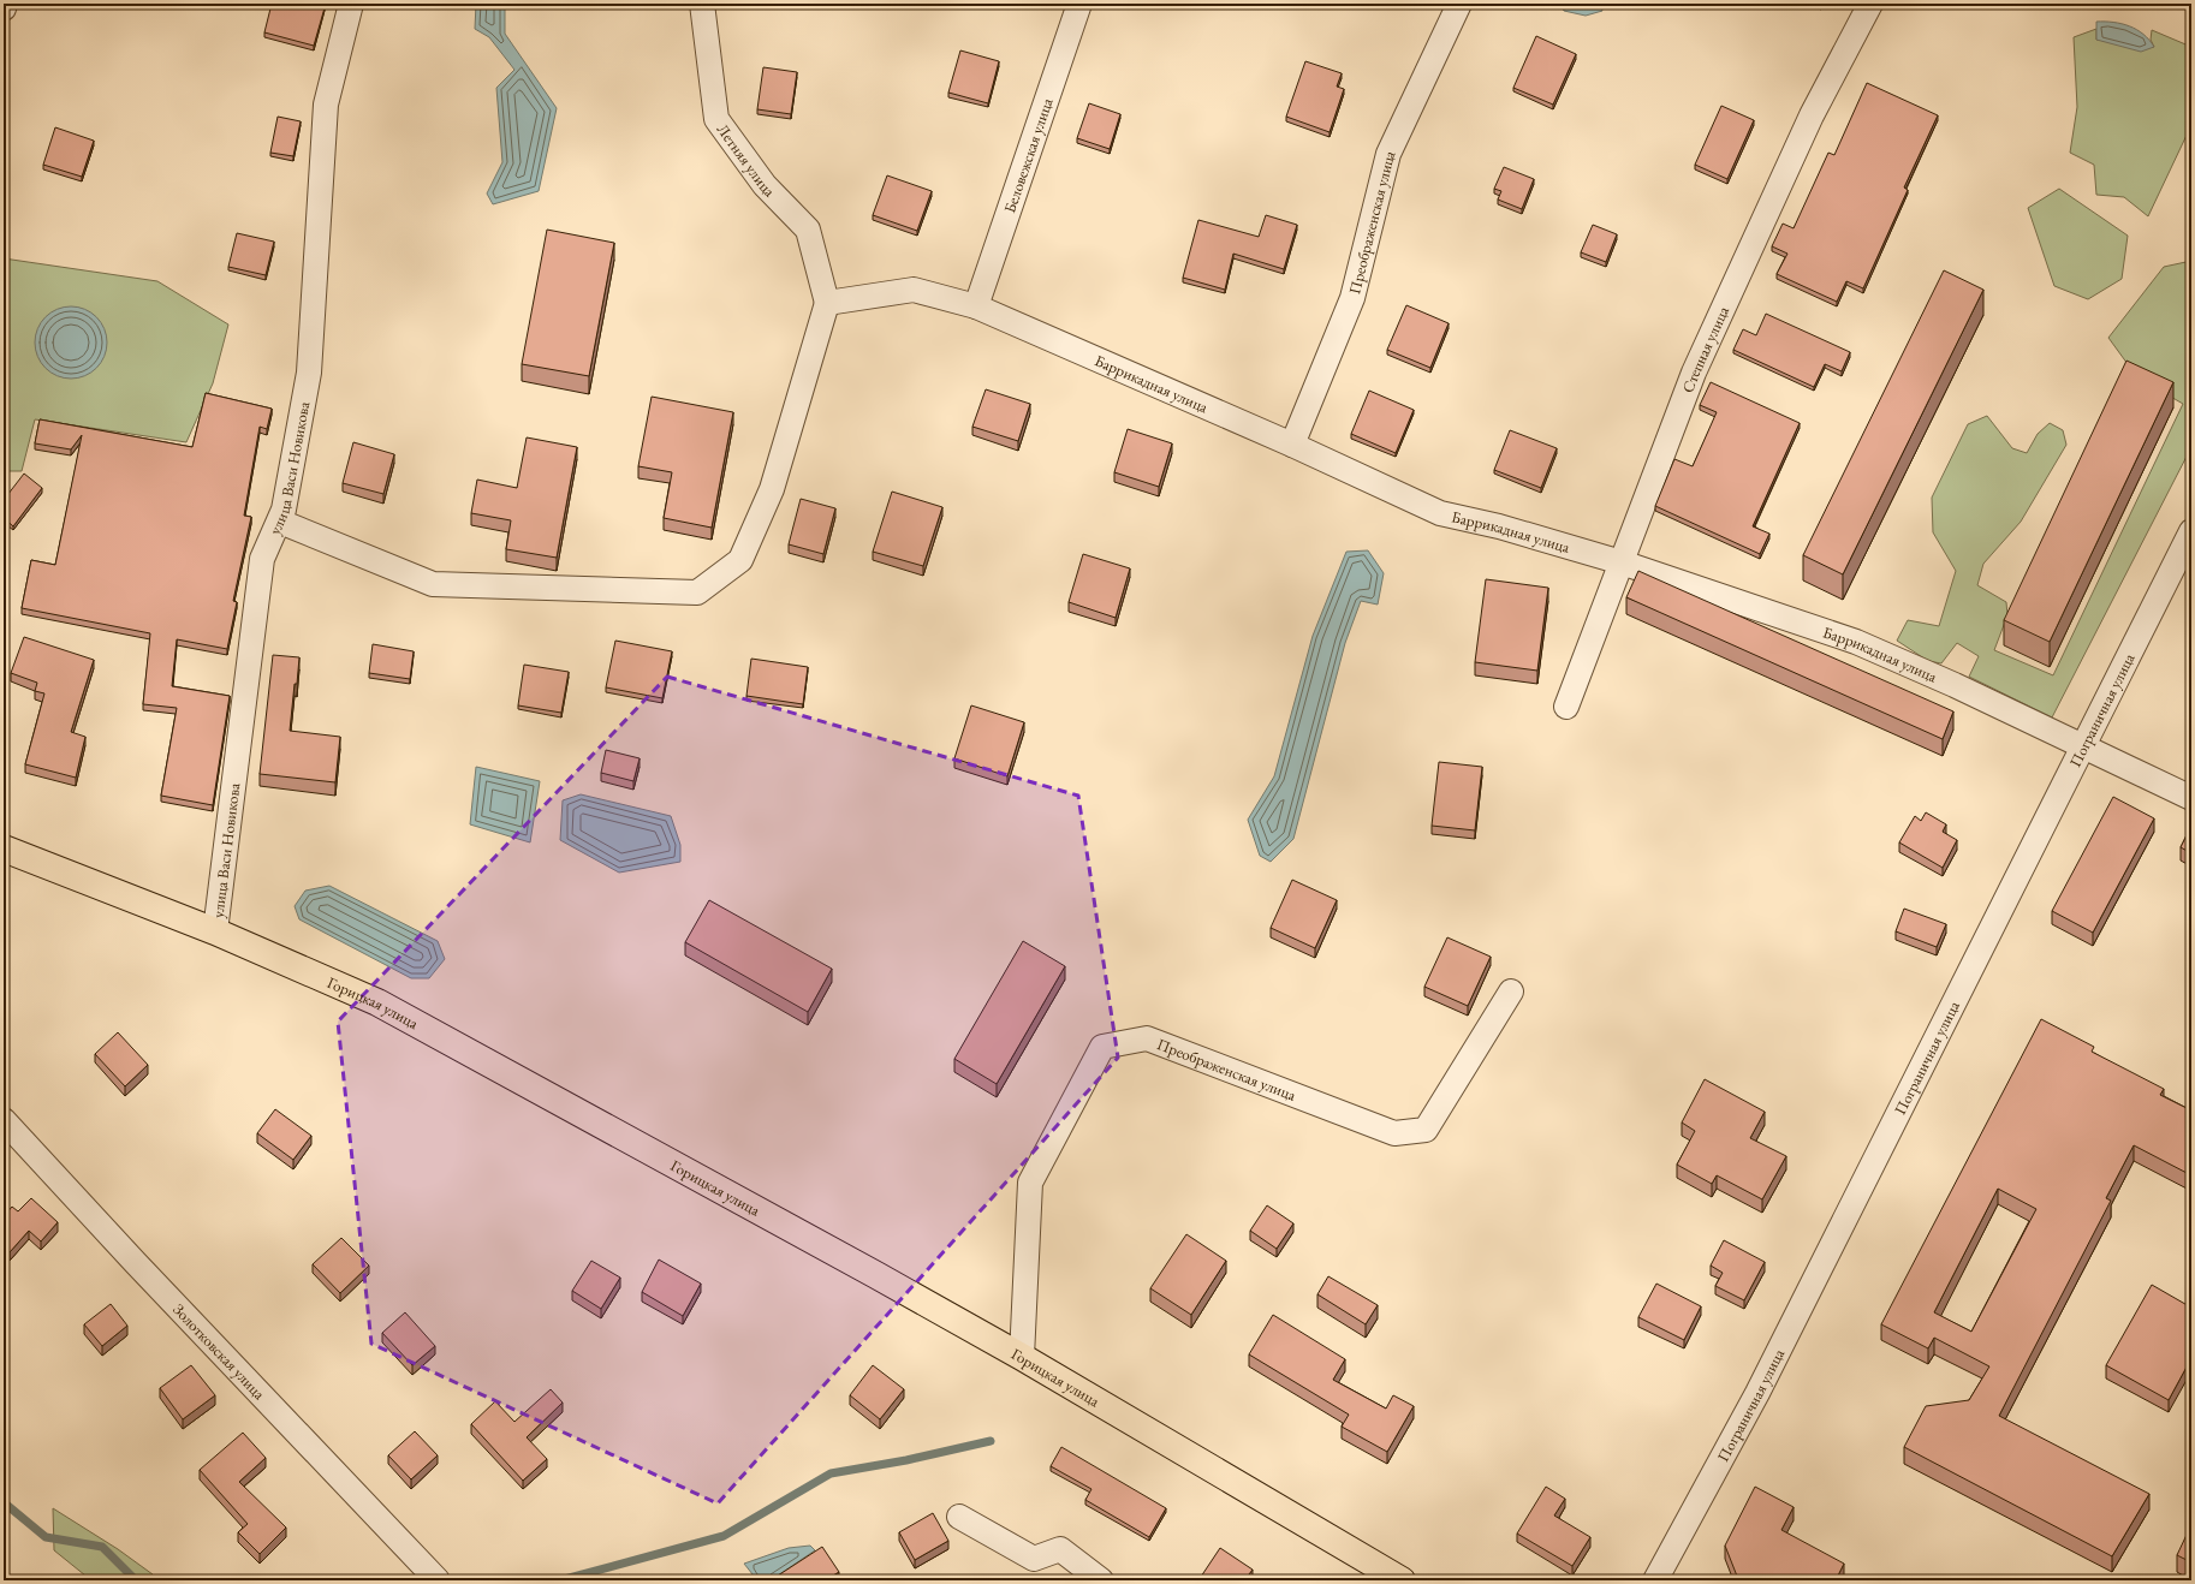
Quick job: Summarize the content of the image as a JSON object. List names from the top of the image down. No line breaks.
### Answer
{"streets":{"main road":["Горицкая улица"],"street":["Беловежская улица","Летняя улица","Преображенская улица","Степная улица","Баррикадная улица","улица Васи Новикова","Пограничная улица","Золотковская улица"]},"crossings":[["Беловежская улица","Баррикадная улица"],["Летняя улица","Баррикадная улица"],["Преображенская улица","Баррикадная улица"],["Преображенская улица","Горицкая улица"],["Степная улица","Баррикадная улица"],["Баррикадная улица","Пограничная улица"],["улица Васи Новикова","Горицкая улица"]]}
